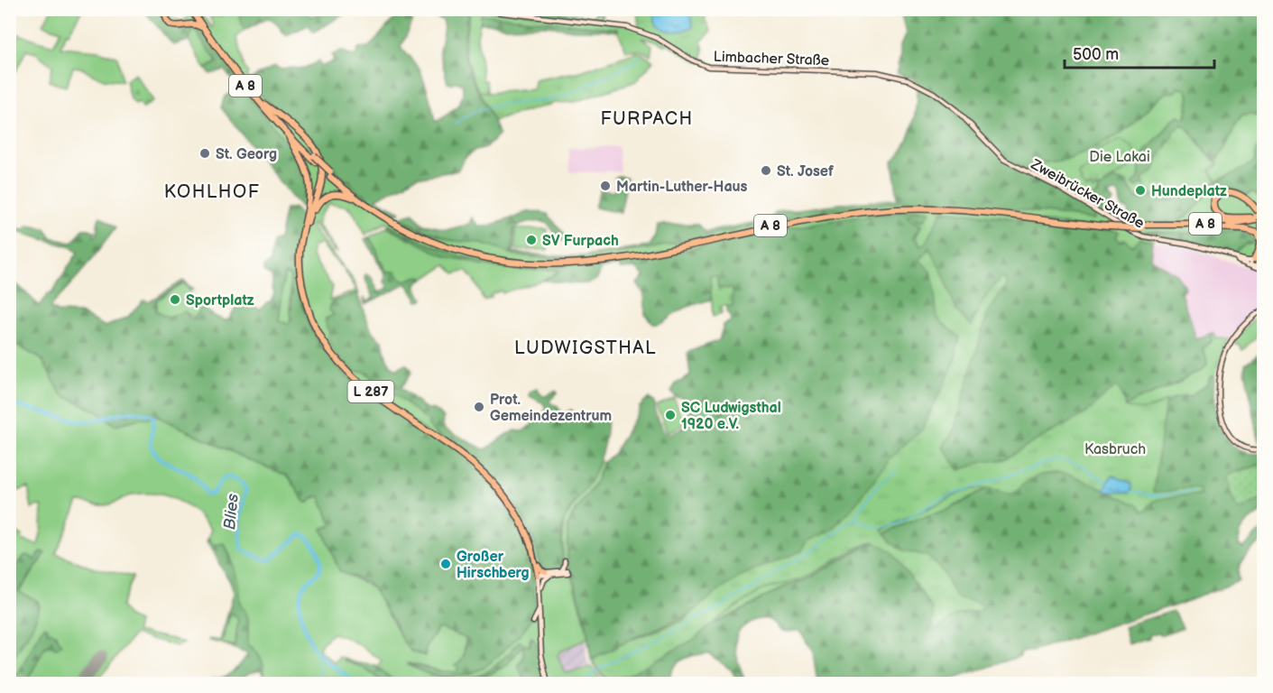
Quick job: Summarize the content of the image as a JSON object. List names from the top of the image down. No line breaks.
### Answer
{"streets":{"highway":["A 8","L 287"],"main road":["Limbacher Straße","Zweibrücker Straße"]},"crossings":[["Limbacher Straße","Zweibrücker Straße"]],"districts":["FURPACH","KOHLHOF","LUDWIGSTHAL"],"water":["Blies"],"parks":["Die Lakai","Kasbruch"],"places":["St. Georg","St. Josef","Martin-Luther-Haus","Hundeplatz","SV Furpach","Sportplatz","Prot. Gemeindezentrum","SC Ludwigsthal 1920 e.V.","Großer Hirschberg"],"scale_bar":"500 m"}
